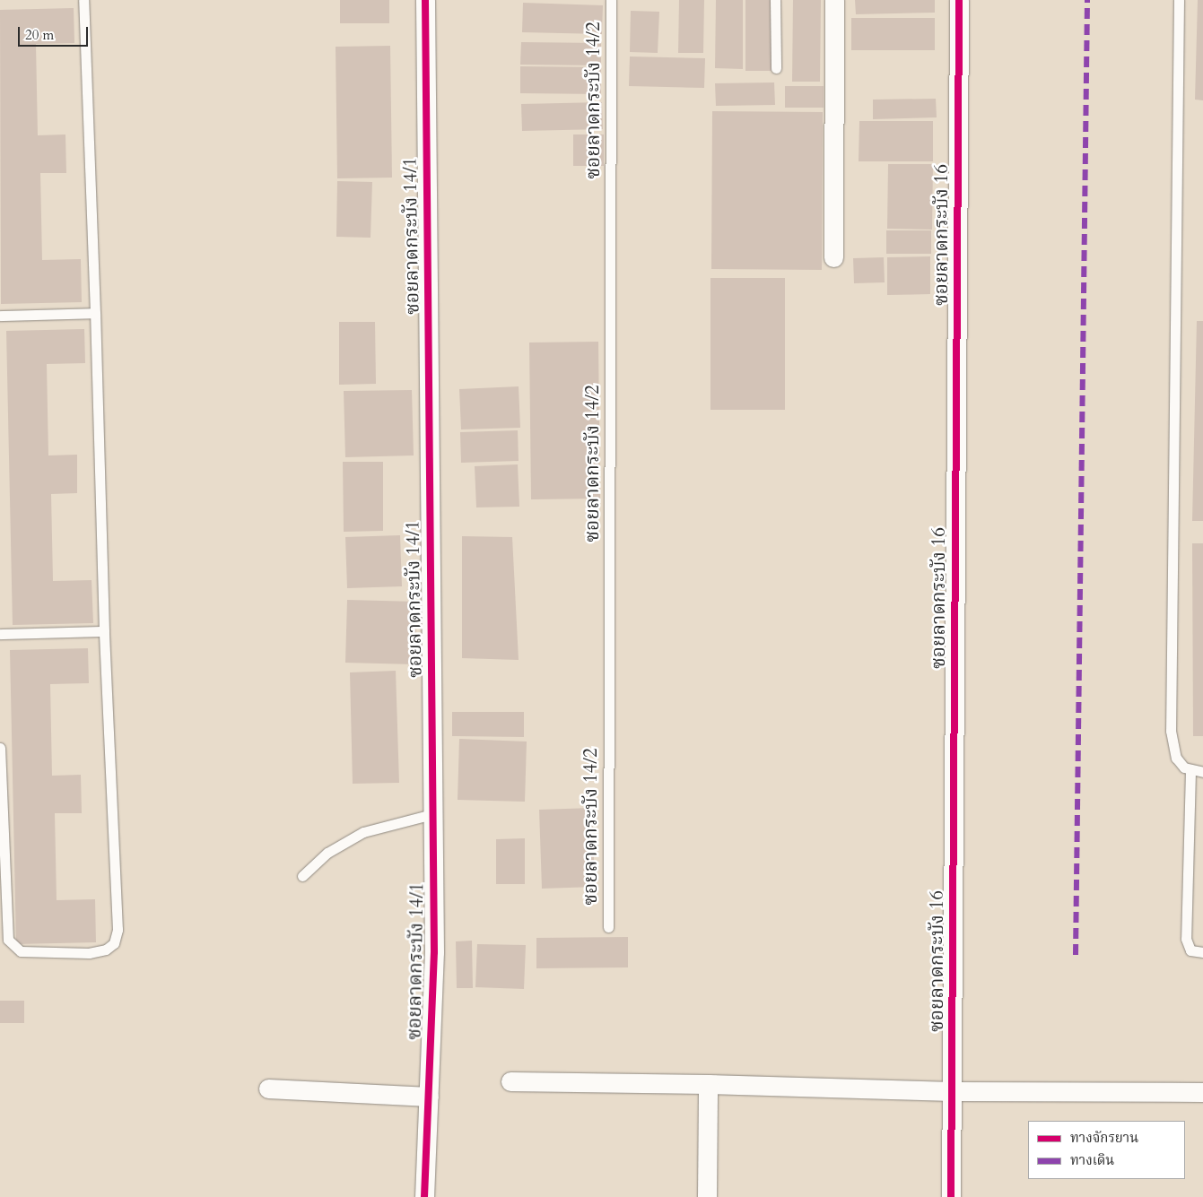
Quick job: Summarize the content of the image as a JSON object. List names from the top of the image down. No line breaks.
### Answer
{"streets":{"street":["ซอยลาดกระบัง 16","ซอยลาดกระบัง 14/1"],"lane":["ซอยลาดกระบัง 14/2"]},"legend":["ทางจักรยาน","ทางเดิน"],"scale_bar":"20 m"}
